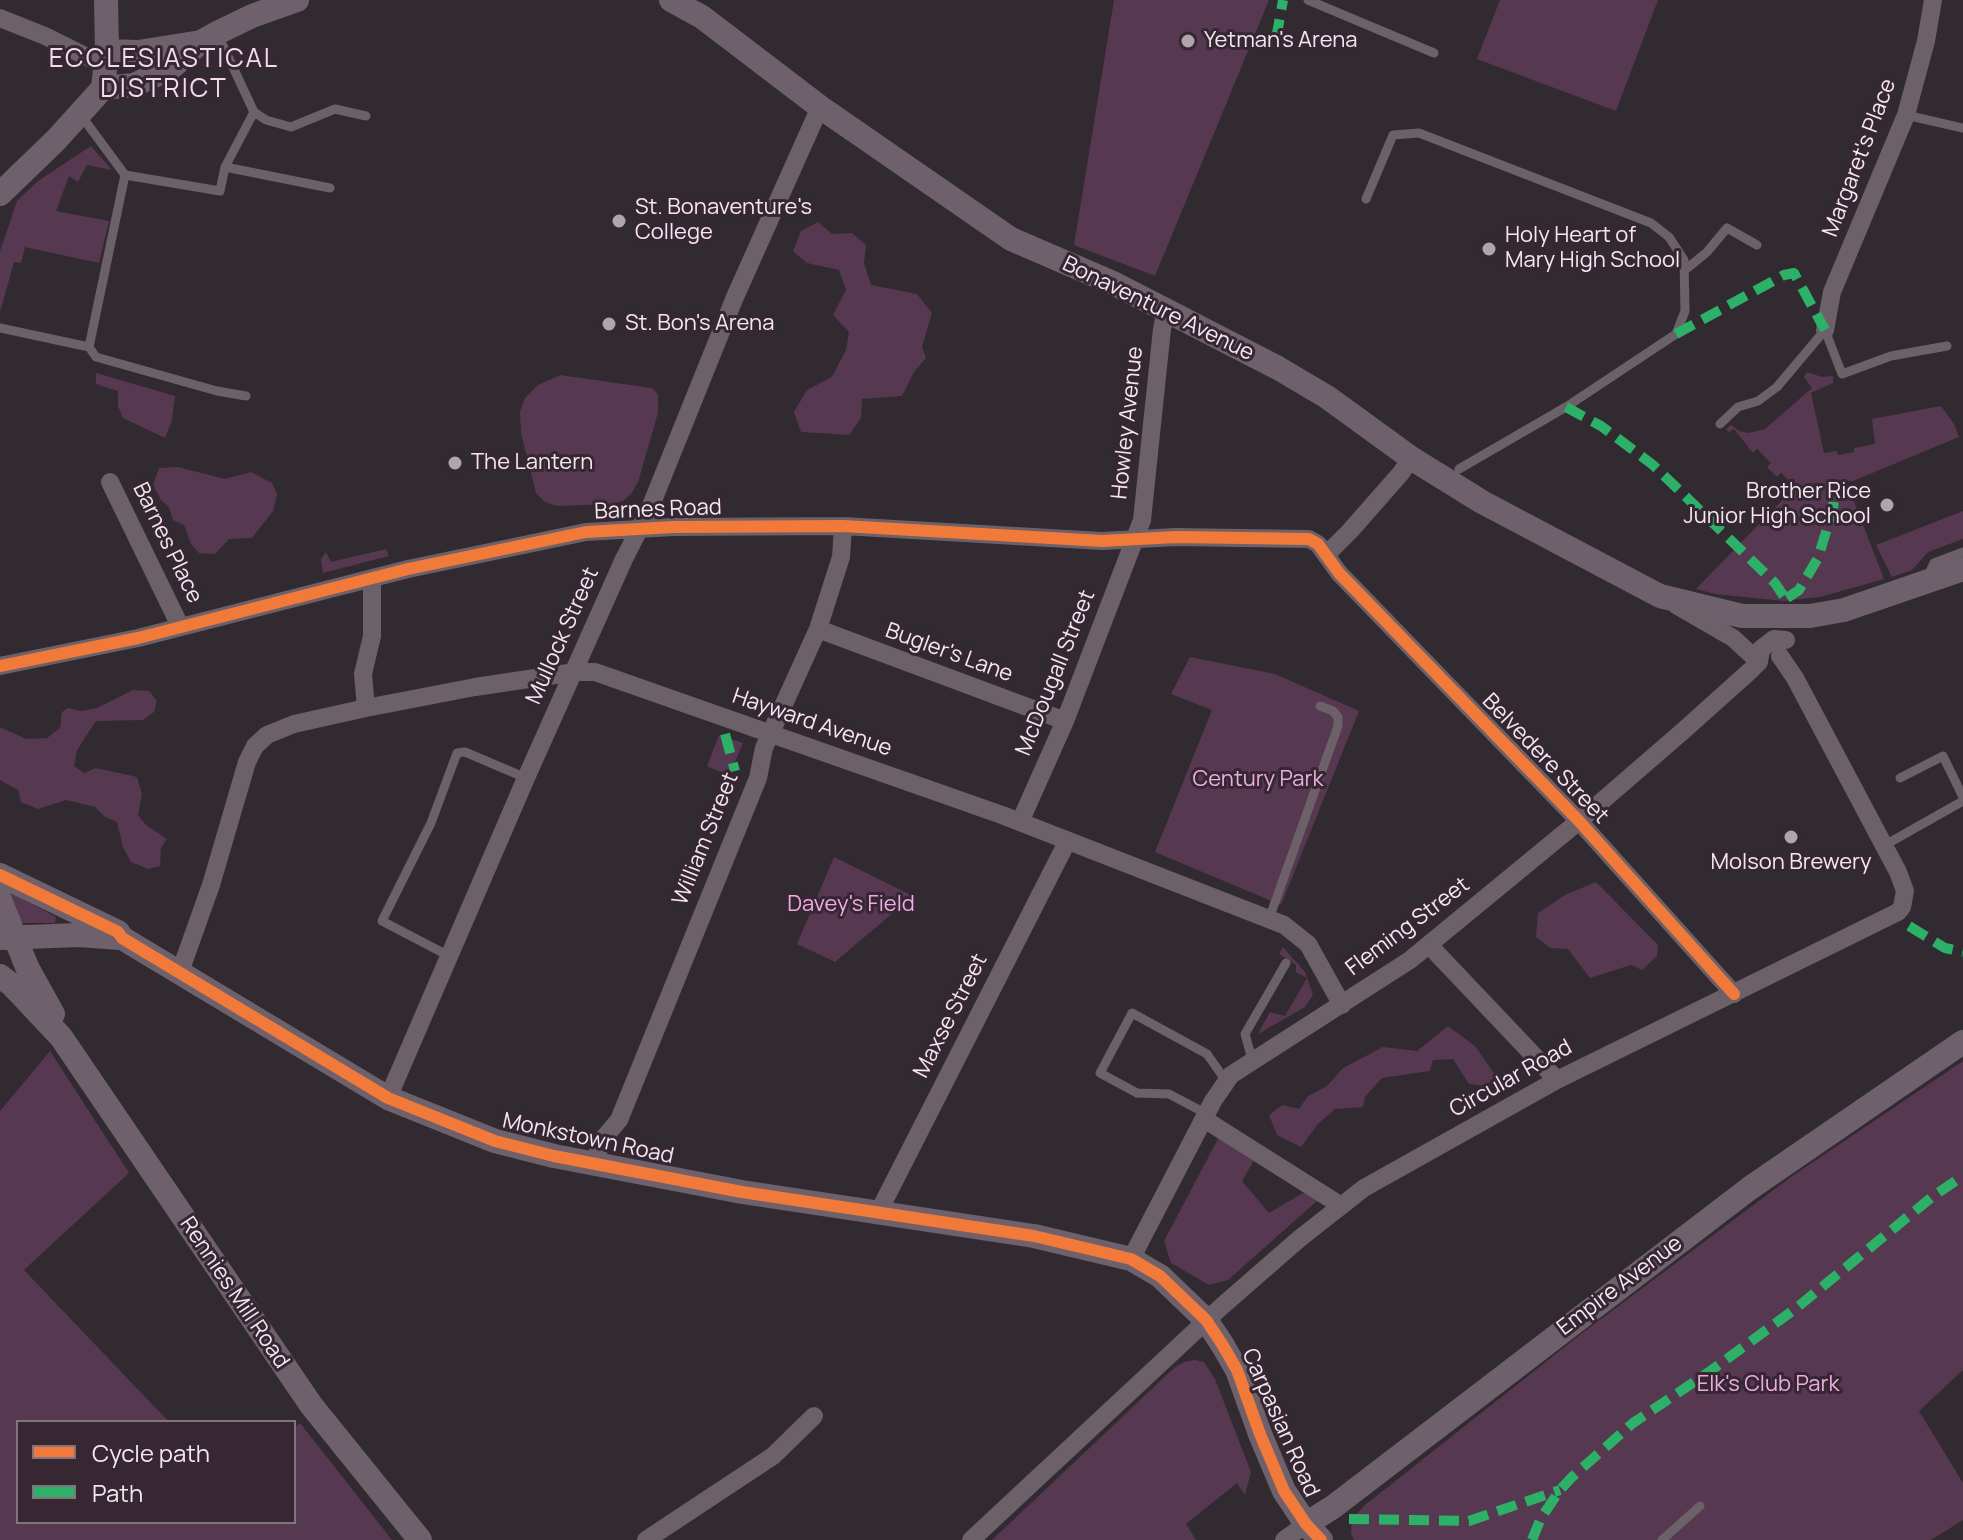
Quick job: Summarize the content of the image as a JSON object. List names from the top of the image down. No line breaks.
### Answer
{"streets":{"street":["Margaret's Place","Bonaventure Avenue","Howley Avenue","Barnes Road","Barnes Place","Mullock Street","Bugler's Lane","McDougall Street","Hayward Avenue","Belvedere Street","William Street","Fleming Street","Maxse Street","Circular Road","Monkstown Road","Empire Avenue","Rennies Mill Road","Carpasian Road"]},"crossings":[["Bonaventure Avenue","Howley Avenue"],["Bonaventure Avenue","Mullock Street"],["Bonaventure Avenue","Fleming Street"],["Howley Avenue","Barnes Road"],["Howley Avenue","McDougall Street"],["Barnes Road","Barnes Place"],["Barnes Road","Mullock Street"],["Barnes Road","McDougall Street"],["Barnes Road","Belvedere Street"],["Barnes Road","William Street"],["Mullock Street","Hayward Avenue"],["Mullock Street","Monkstown Road"],["Bugler's Lane","McDougall Street"],["Bugler's Lane","William Street"],["McDougall Street","Hayward Avenue"],["Hayward Avenue","William Street"],["Hayward Avenue","Fleming Street"],["Hayward Avenue","Maxse Street"],["Hayward Avenue","Monkstown Road"],["Belvedere Street","Fleming Street"],["Belvedere Street","Circular Road"],["William Street","Monkstown Road"],["Fleming Street","Circular Road"],["Fleming Street","Monkstown Road"],["Maxse Street","Monkstown Road"],["Circular Road","Monkstown Road"],["Circular Road","Carpasian Road"],["Monkstown Road","Rennies Mill Road"],["Monkstown Road","Carpasian Road"],["Empire Avenue","Carpasian Road"]],"districts":["ECCLESIASTICAL DISTRICT"],"parks":["Century Park","Davey's Field","Elk's Club Park"],"places":["Yetman's Arena","St. Bonaventure's College","Holy Heart of Mary High School","St. Bon's Arena","The Lantern","Brother Rice Junior High School","Molson Brewery"],"legend":["Cycle path","Path"]}
